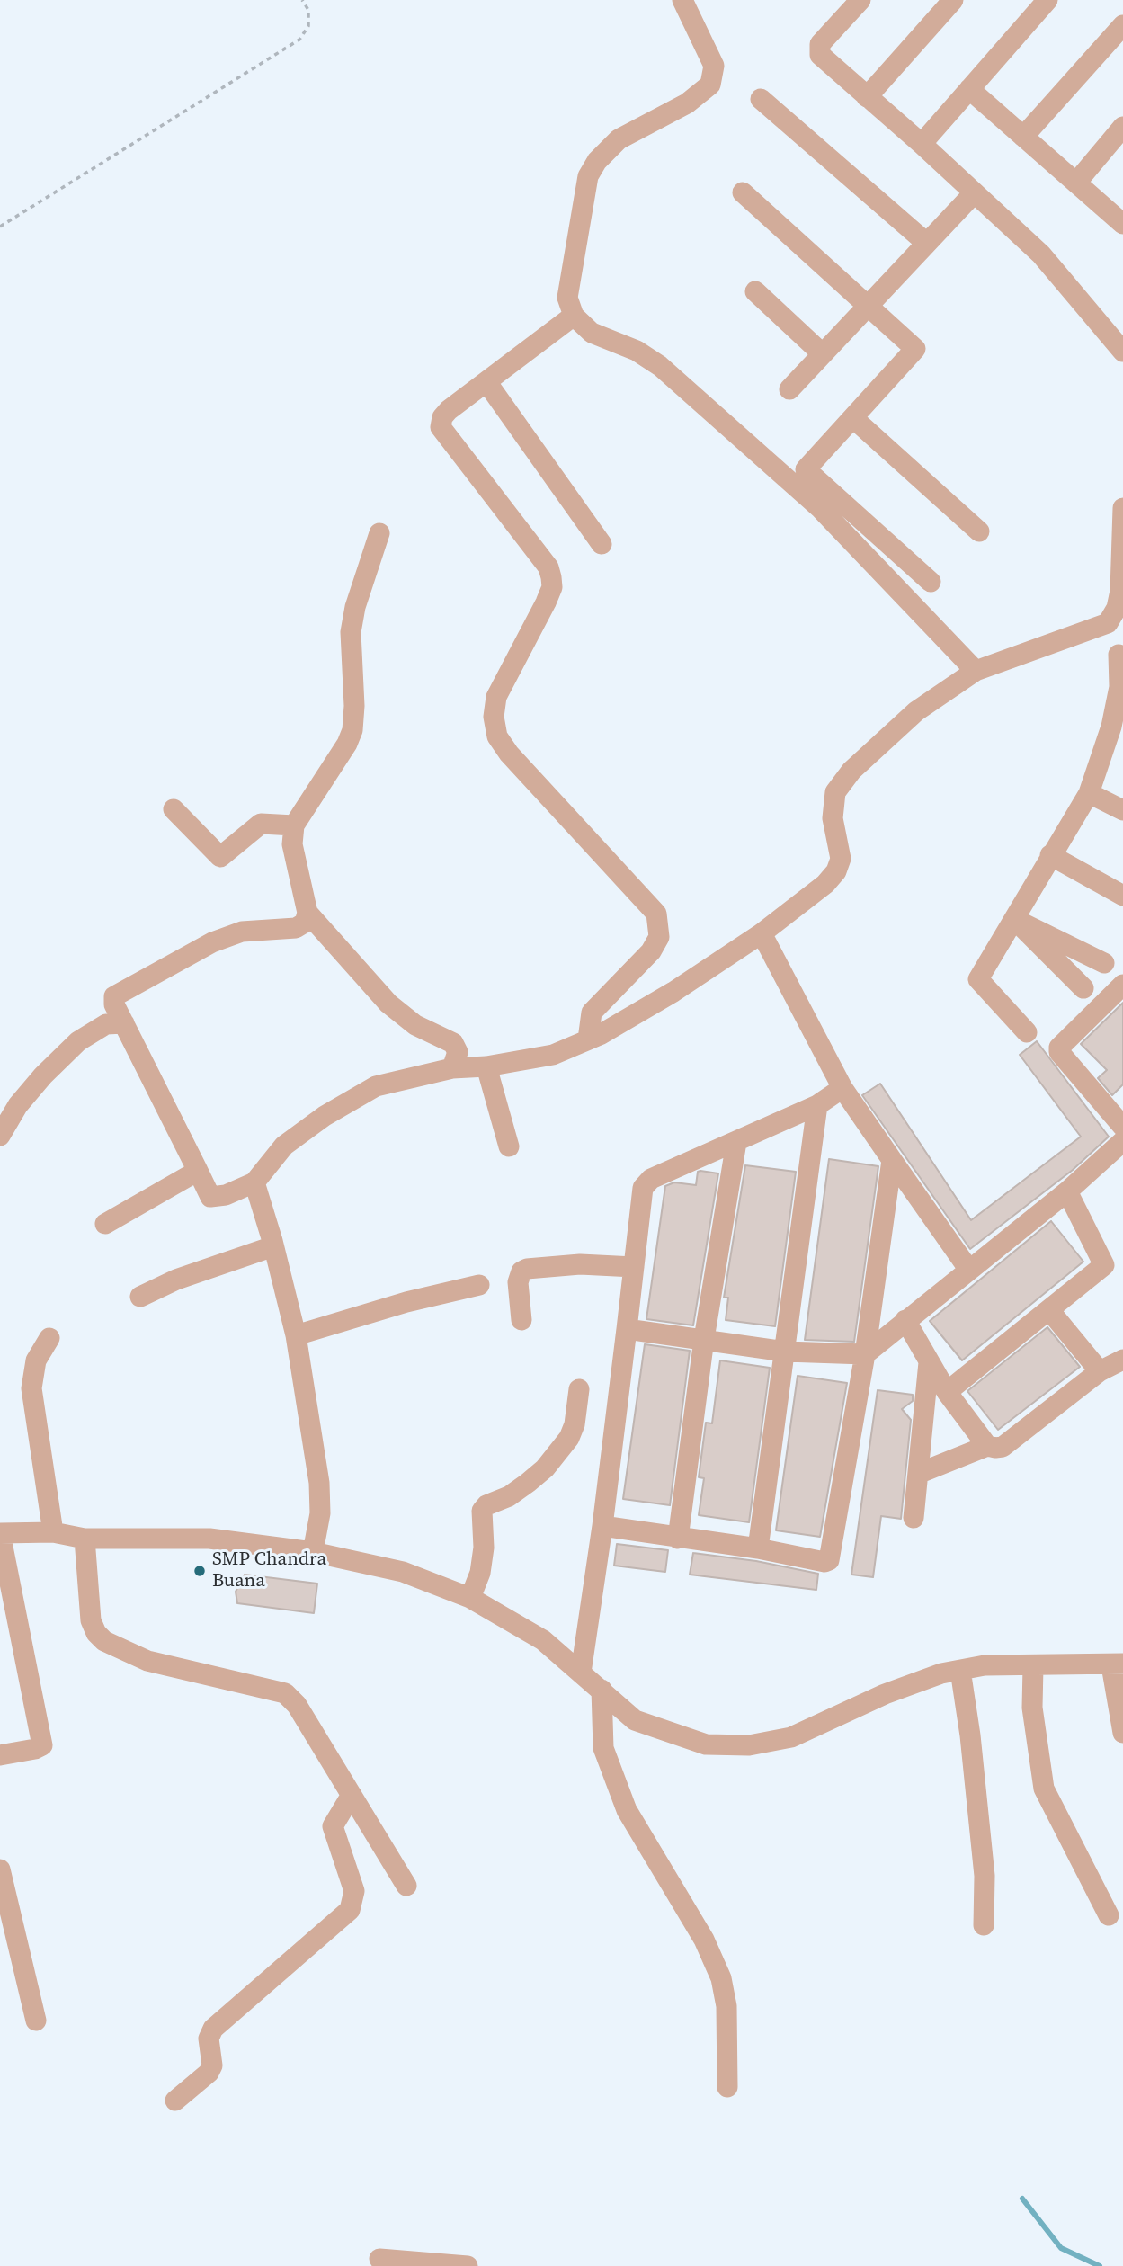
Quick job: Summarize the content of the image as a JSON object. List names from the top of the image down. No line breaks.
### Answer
{"places":["SMP Chandra Buana"]}
